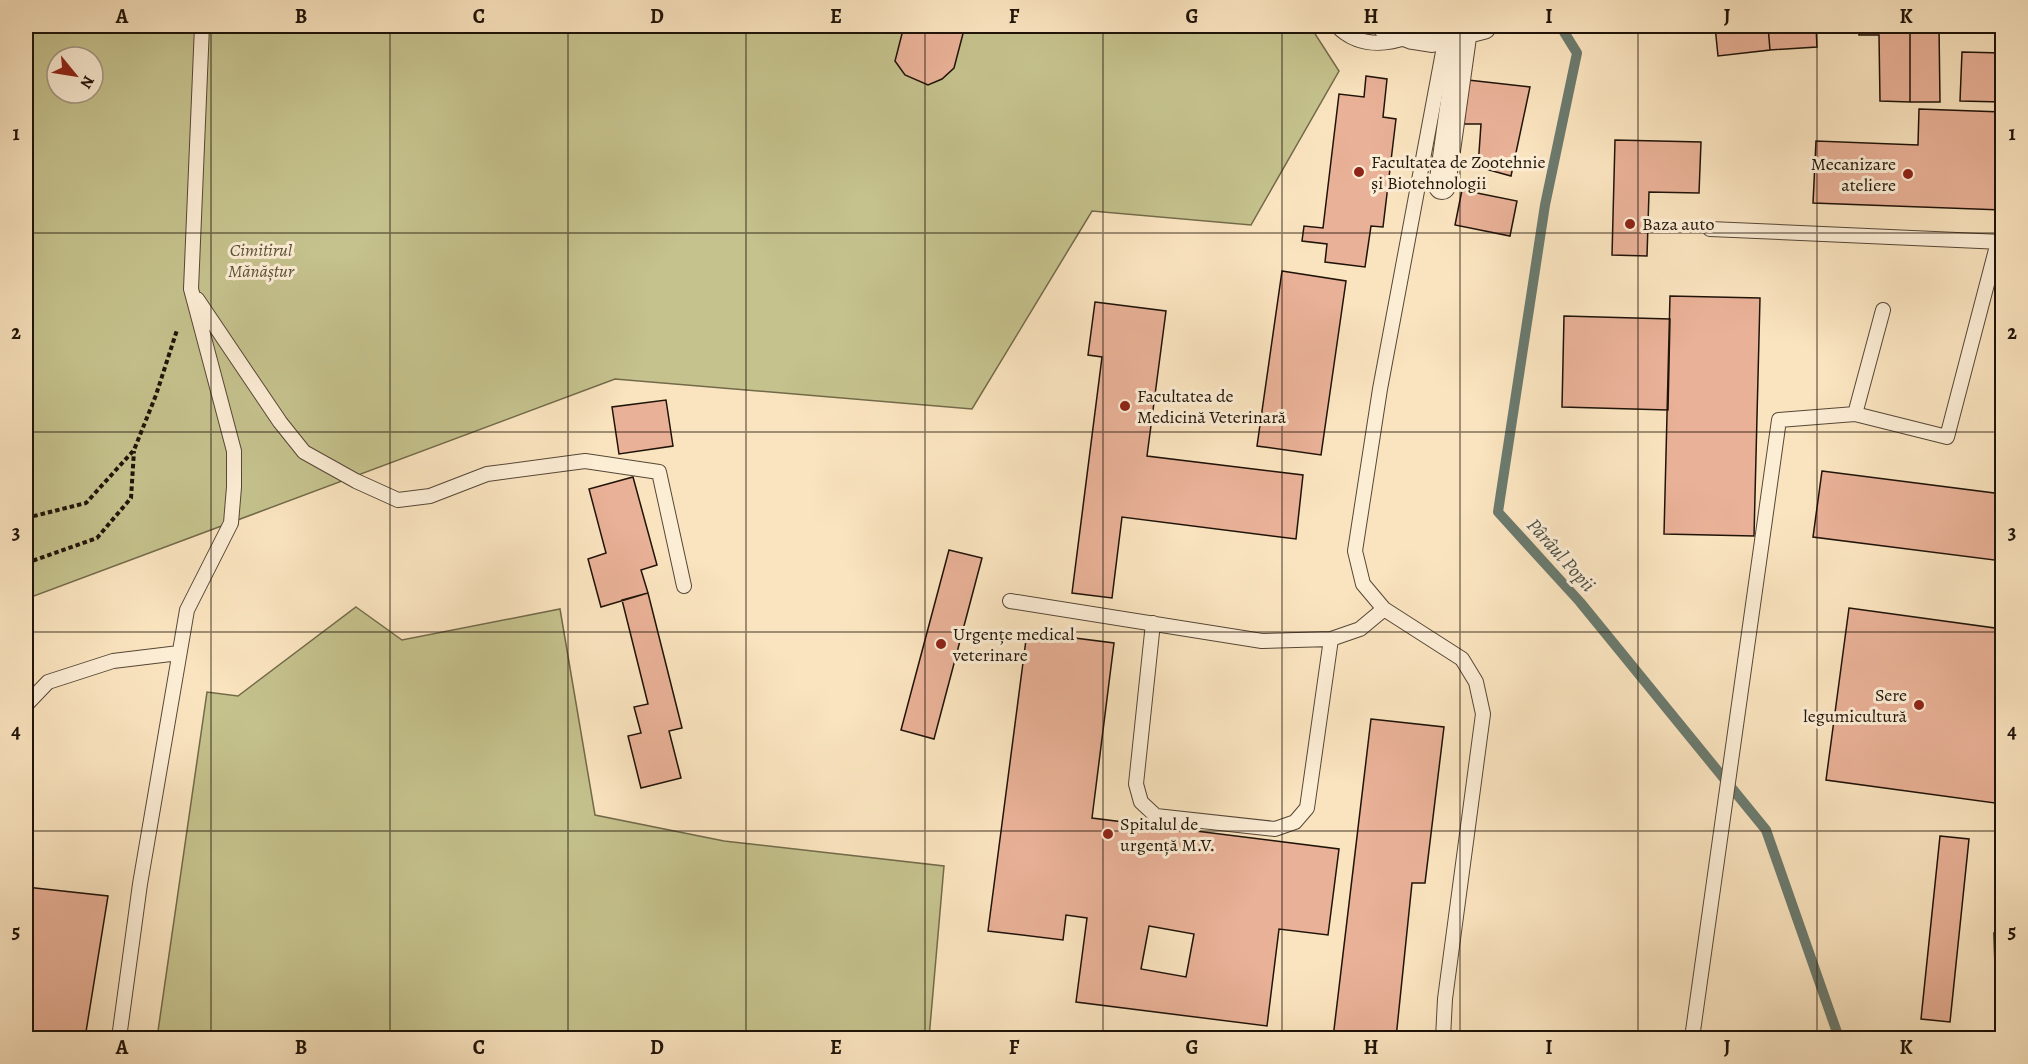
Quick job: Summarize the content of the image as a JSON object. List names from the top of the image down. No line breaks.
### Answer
{"water":["Pârâul Popii"],"parks":["Cimitirul Mănăștur"],"places":["Facultatea de Zootehnie și Biotehnologii","Mecanizare ateliere","Baza auto","Facultatea de Medicină Veterinară","Urgențe medical veterinare","Sere legumicultură","Spitalul de urgență M.V."],"north":"bottom right","grid":{"columns":["A","B","C","D","E","F","G","H","I","J","K"],"rows":["1","2","3","4","5"]}}
